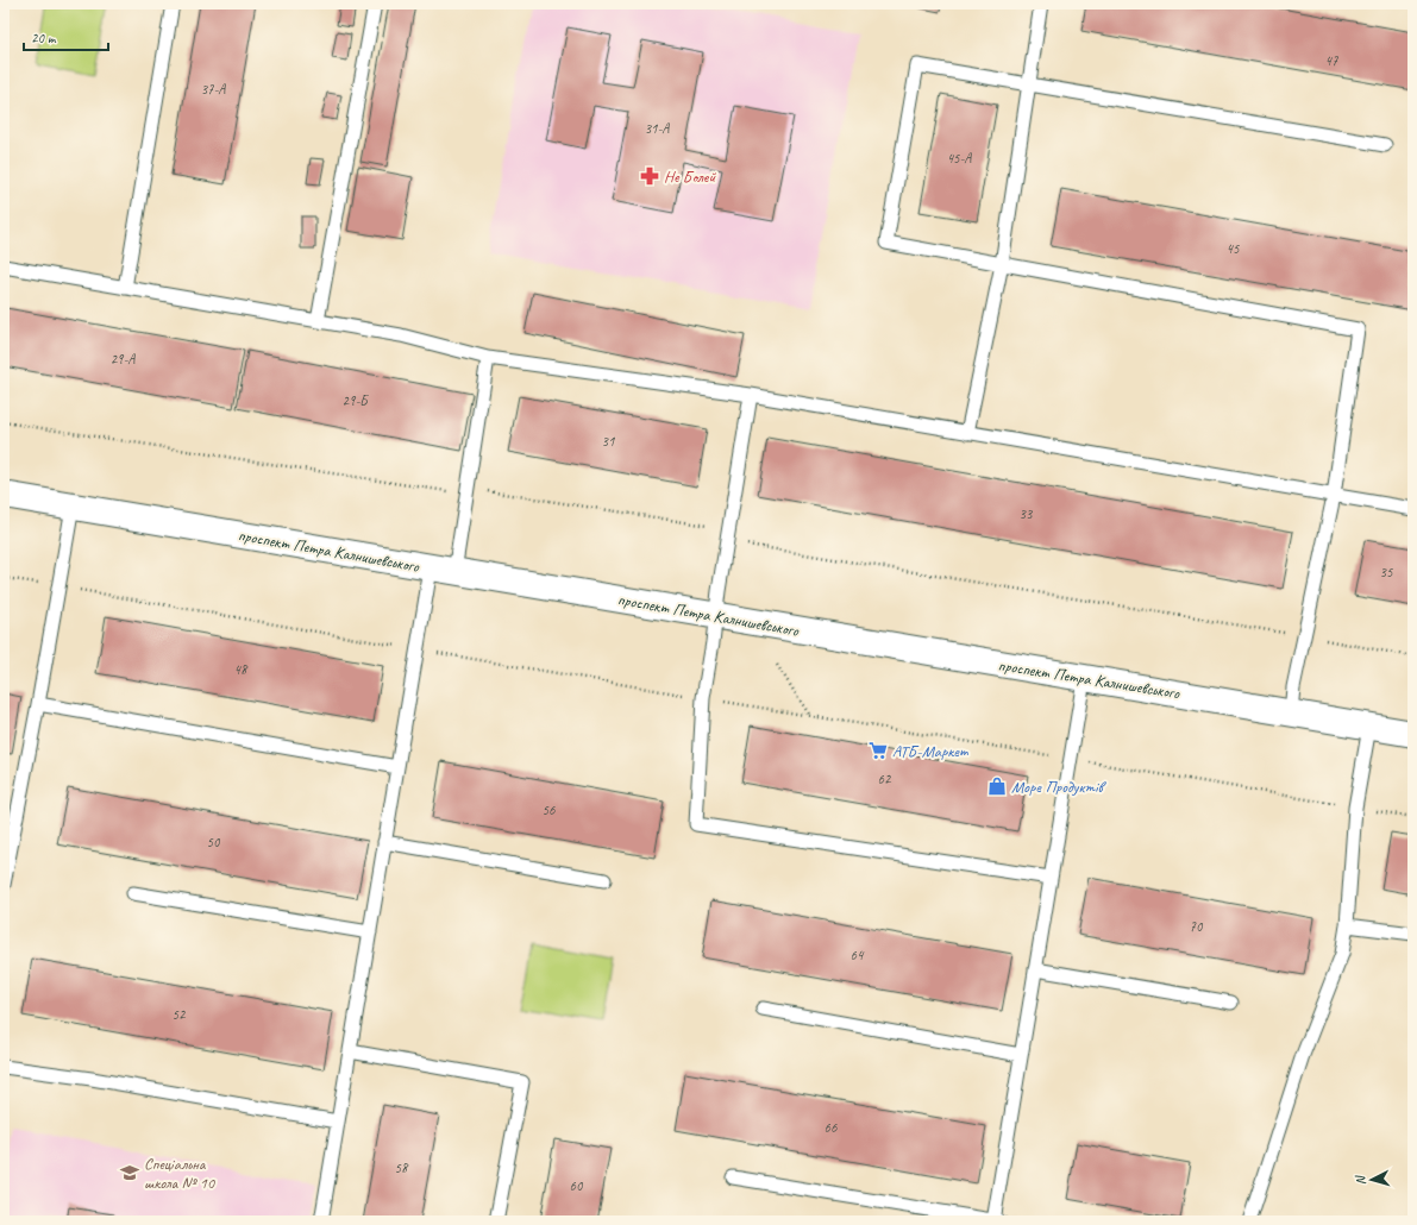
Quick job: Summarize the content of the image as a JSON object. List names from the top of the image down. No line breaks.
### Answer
{"streets":{"street":["проспект Петра Калнишевського"]},"places":{"pharmacy":["Не Болей"],"supermarket":["АТБ-Маркет"],"shop":["Море Продуктiв"],"school or university":["Спеціальна школа № 10"]},"house_numbers":["47","37-А","31-А","45-А","45","29-А","29-Б","31","33","35","48","62","56","50","70","64","52","66","58","60"],"scale_bar":"20 m","north":"left"}
